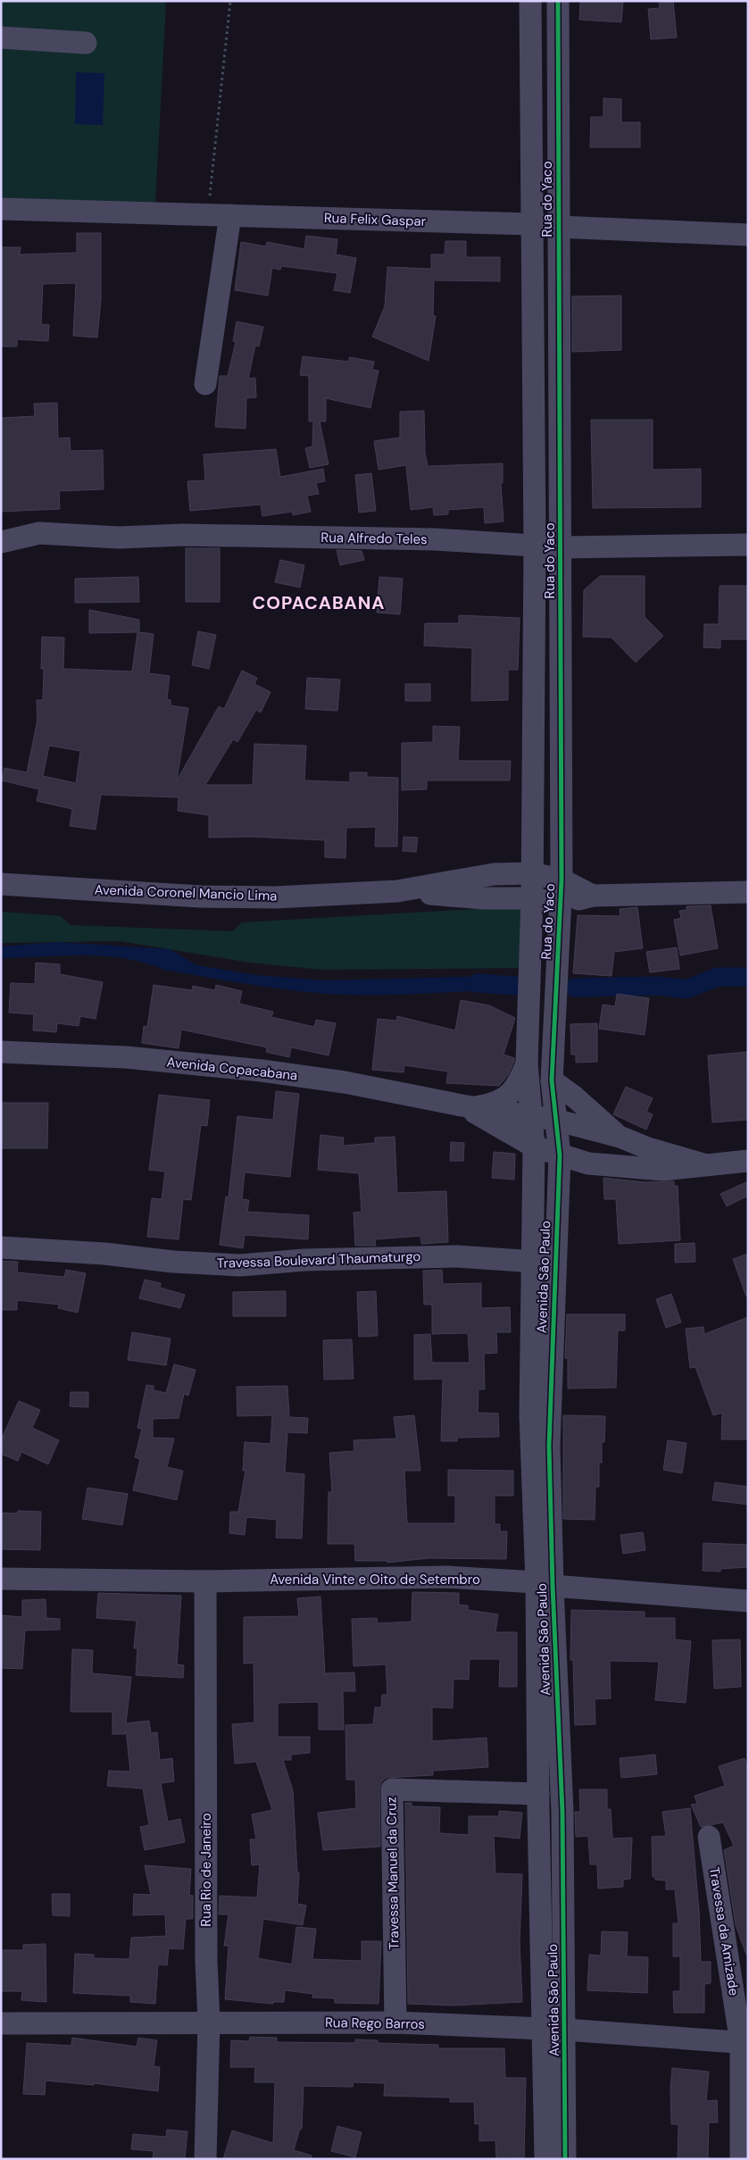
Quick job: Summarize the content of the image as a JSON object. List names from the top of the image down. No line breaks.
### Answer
{"streets":{"street":["Rua do Yaco","Rua Felix Gaspar","Rua Alfredo Teles","Avenida Coronel Mancio Lima","Avenida Copacabana","Travessa Boulevard Thaumaturgo","Avenida São Paulo","Avenida Vinte e Oito de Setembro","Rua Rio de Janeiro","Travessa Manuel da Cruz","Travessa da Amizade","Rua Rego Barros"]},"crossings":[["Rua do Yaco","Rua Felix Gaspar"],["Rua do Yaco","Rua Alfredo Teles"],["Rua do Yaco","Avenida Coronel Mancio Lima"],["Rua do Yaco","Avenida Copacabana"],["Rua do Yaco","Avenida São Paulo"],["Avenida Copacabana","Avenida São Paulo"],["Travessa Boulevard Thaumaturgo","Avenida São Paulo"],["Avenida São Paulo","Avenida Vinte e Oito de Setembro"],["Avenida São Paulo","Travessa Manuel da Cruz"],["Avenida São Paulo","Rua Rego Barros"],["Avenida Vinte e Oito de Setembro","Rua Rio de Janeiro"],["Rua Rio de Janeiro","Rua Rego Barros"],["Travessa Manuel da Cruz","Rua Rego Barros"],["Travessa da Amizade","Rua Rego Barros"]],"districts":["COPACABANA"]}
